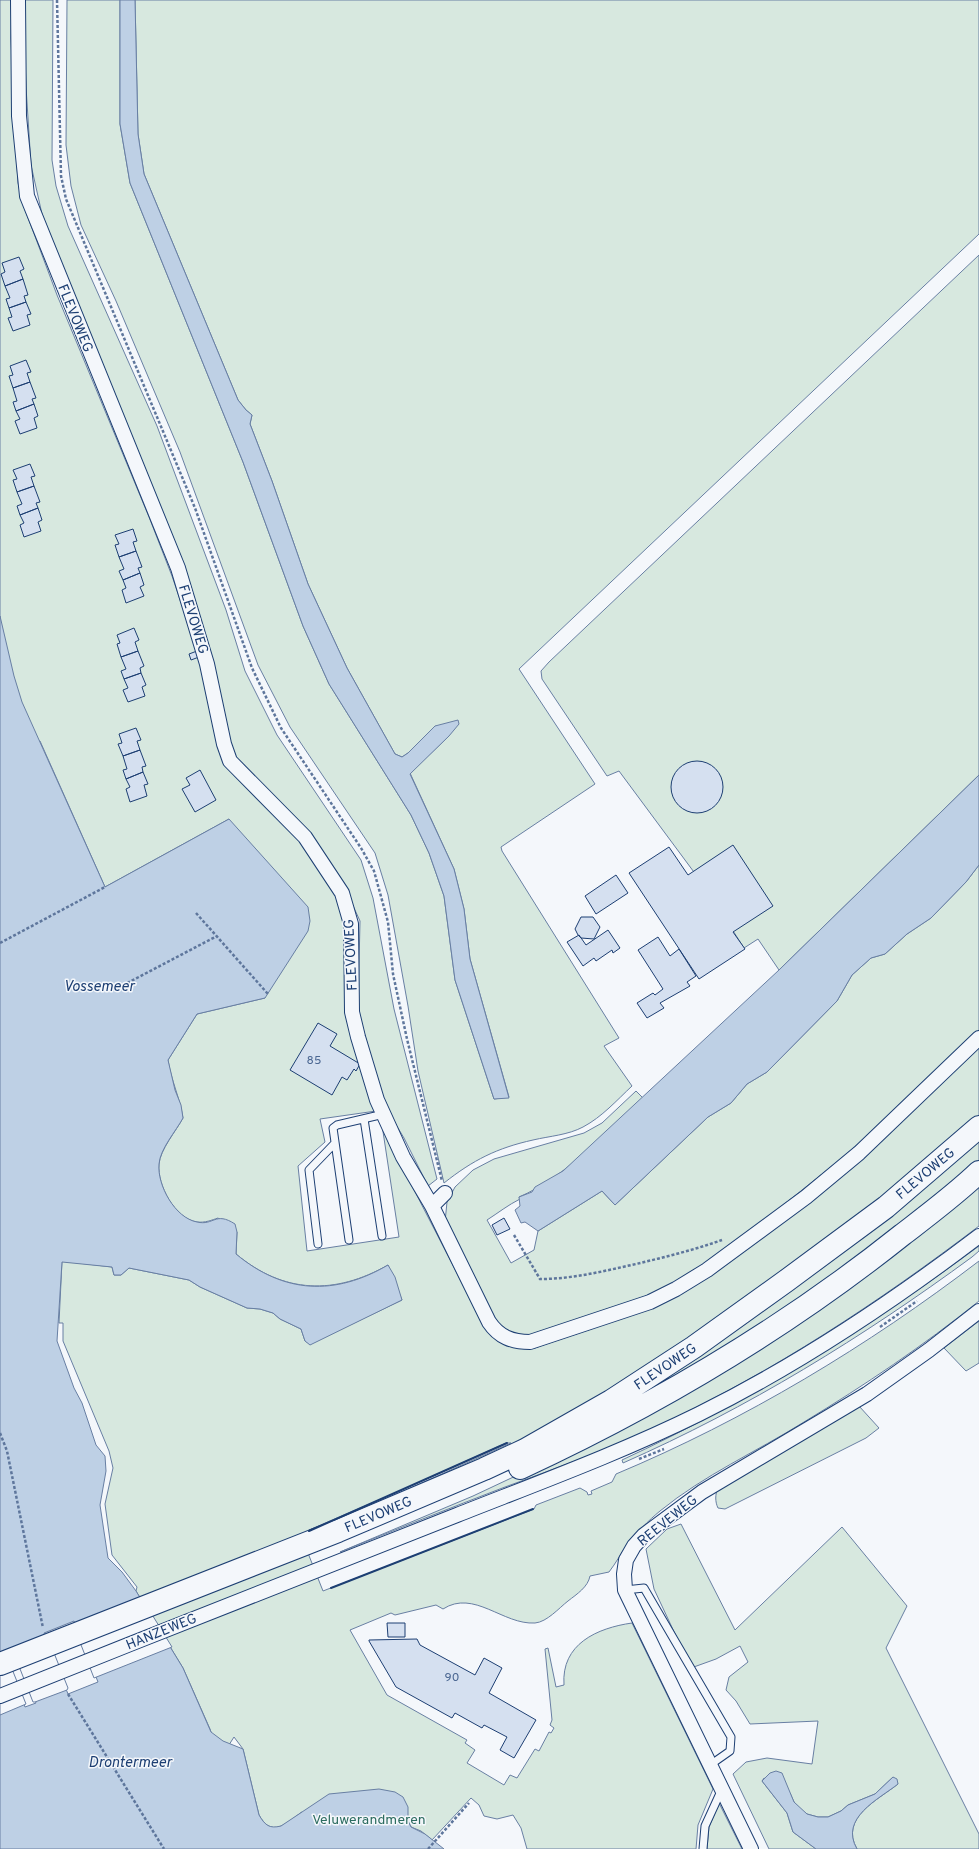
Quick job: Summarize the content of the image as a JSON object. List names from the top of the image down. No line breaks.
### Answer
{"streets":{"highway":["FLEVOWEG","HANZEWEG"],"street":["REEVEWEG"]},"crossings":[["FLEVOWEG","HANZEWEG"]],"water":["Vossemeer","Drontermeer"],"parks":["Veluwerandmeren"],"house_numbers":["85","90"]}
